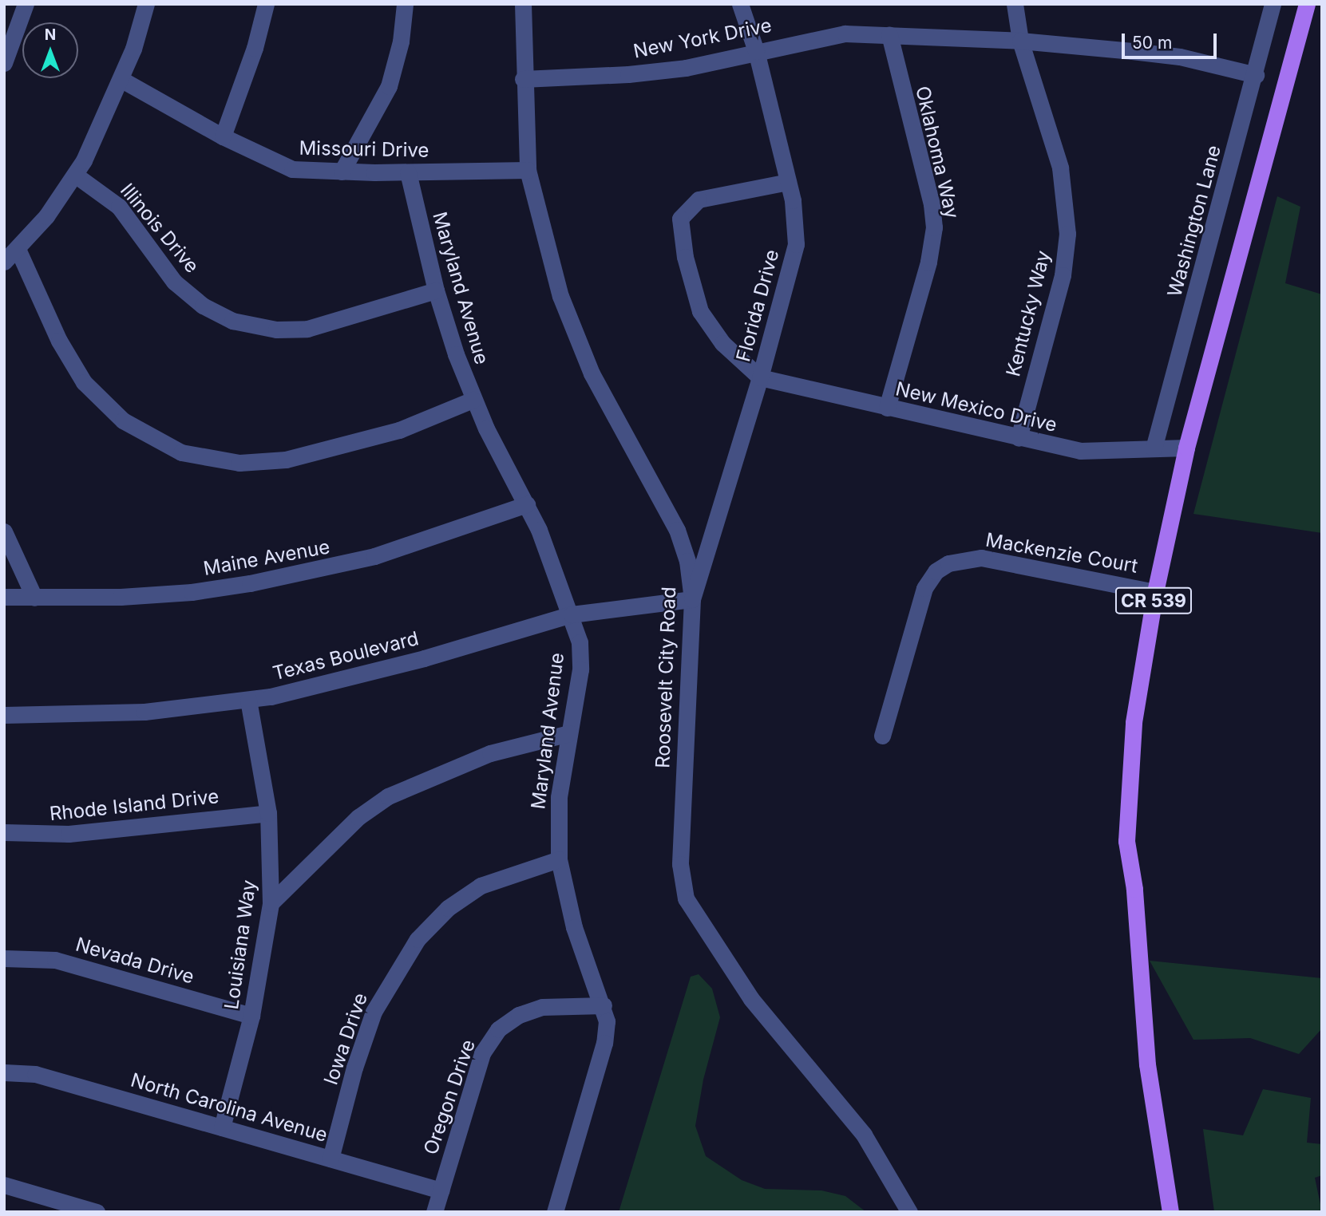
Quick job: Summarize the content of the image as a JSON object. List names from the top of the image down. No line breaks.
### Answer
{"streets":{"main road":["CR 539"],"street":["New York Drive","Missouri Drive","Oklahoma Way","Washington Lane","Illinois Drive","Maryland Avenue","Florida Drive","Kentucky Way","New Mexico Drive","Mackenzie Court","Maine Avenue","Texas Boulevard","Roosevelt City Road","Rhode Island Drive","Louisiana Way","Nevada Drive","Iowa Drive","Oregon Drive","North Carolina Avenue"]},"crossings":[["New York Drive","Oklahoma Way"],["New York Drive","Washington Lane"],["New York Drive","Florida Drive"],["New York Drive","Kentucky Way"],["New York Drive","Roosevelt City Road"],["Missouri Drive","Maryland Avenue"],["Missouri Drive","Roosevelt City Road"],["Oklahoma Way","New Mexico Drive"],["Washington Lane","New Mexico Drive"],["Illinois Drive","Maryland Avenue"],["Maryland Avenue","Maine Avenue"],["Maryland Avenue","Texas Boulevard"],["Maryland Avenue","Iowa Drive"],["Maryland Avenue","Oregon Drive"],["Florida Drive","New Mexico Drive"],["Florida Drive","Texas Boulevard"],["Florida Drive","Roosevelt City Road"],["Kentucky Way","New Mexico Drive"],["New Mexico Drive","CR 539"],["Mackenzie Court","CR 539"],["Texas Boulevard","Roosevelt City Road"],["Texas Boulevard","Louisiana Way"],["Rhode Island Drive","Louisiana Way"],["Louisiana Way","Nevada Drive"],["Louisiana Way","North Carolina Avenue"],["Iowa Drive","North Carolina Avenue"],["Oregon Drive","North Carolina Avenue"]],"scale_bar":"50 m","north":"top"}
